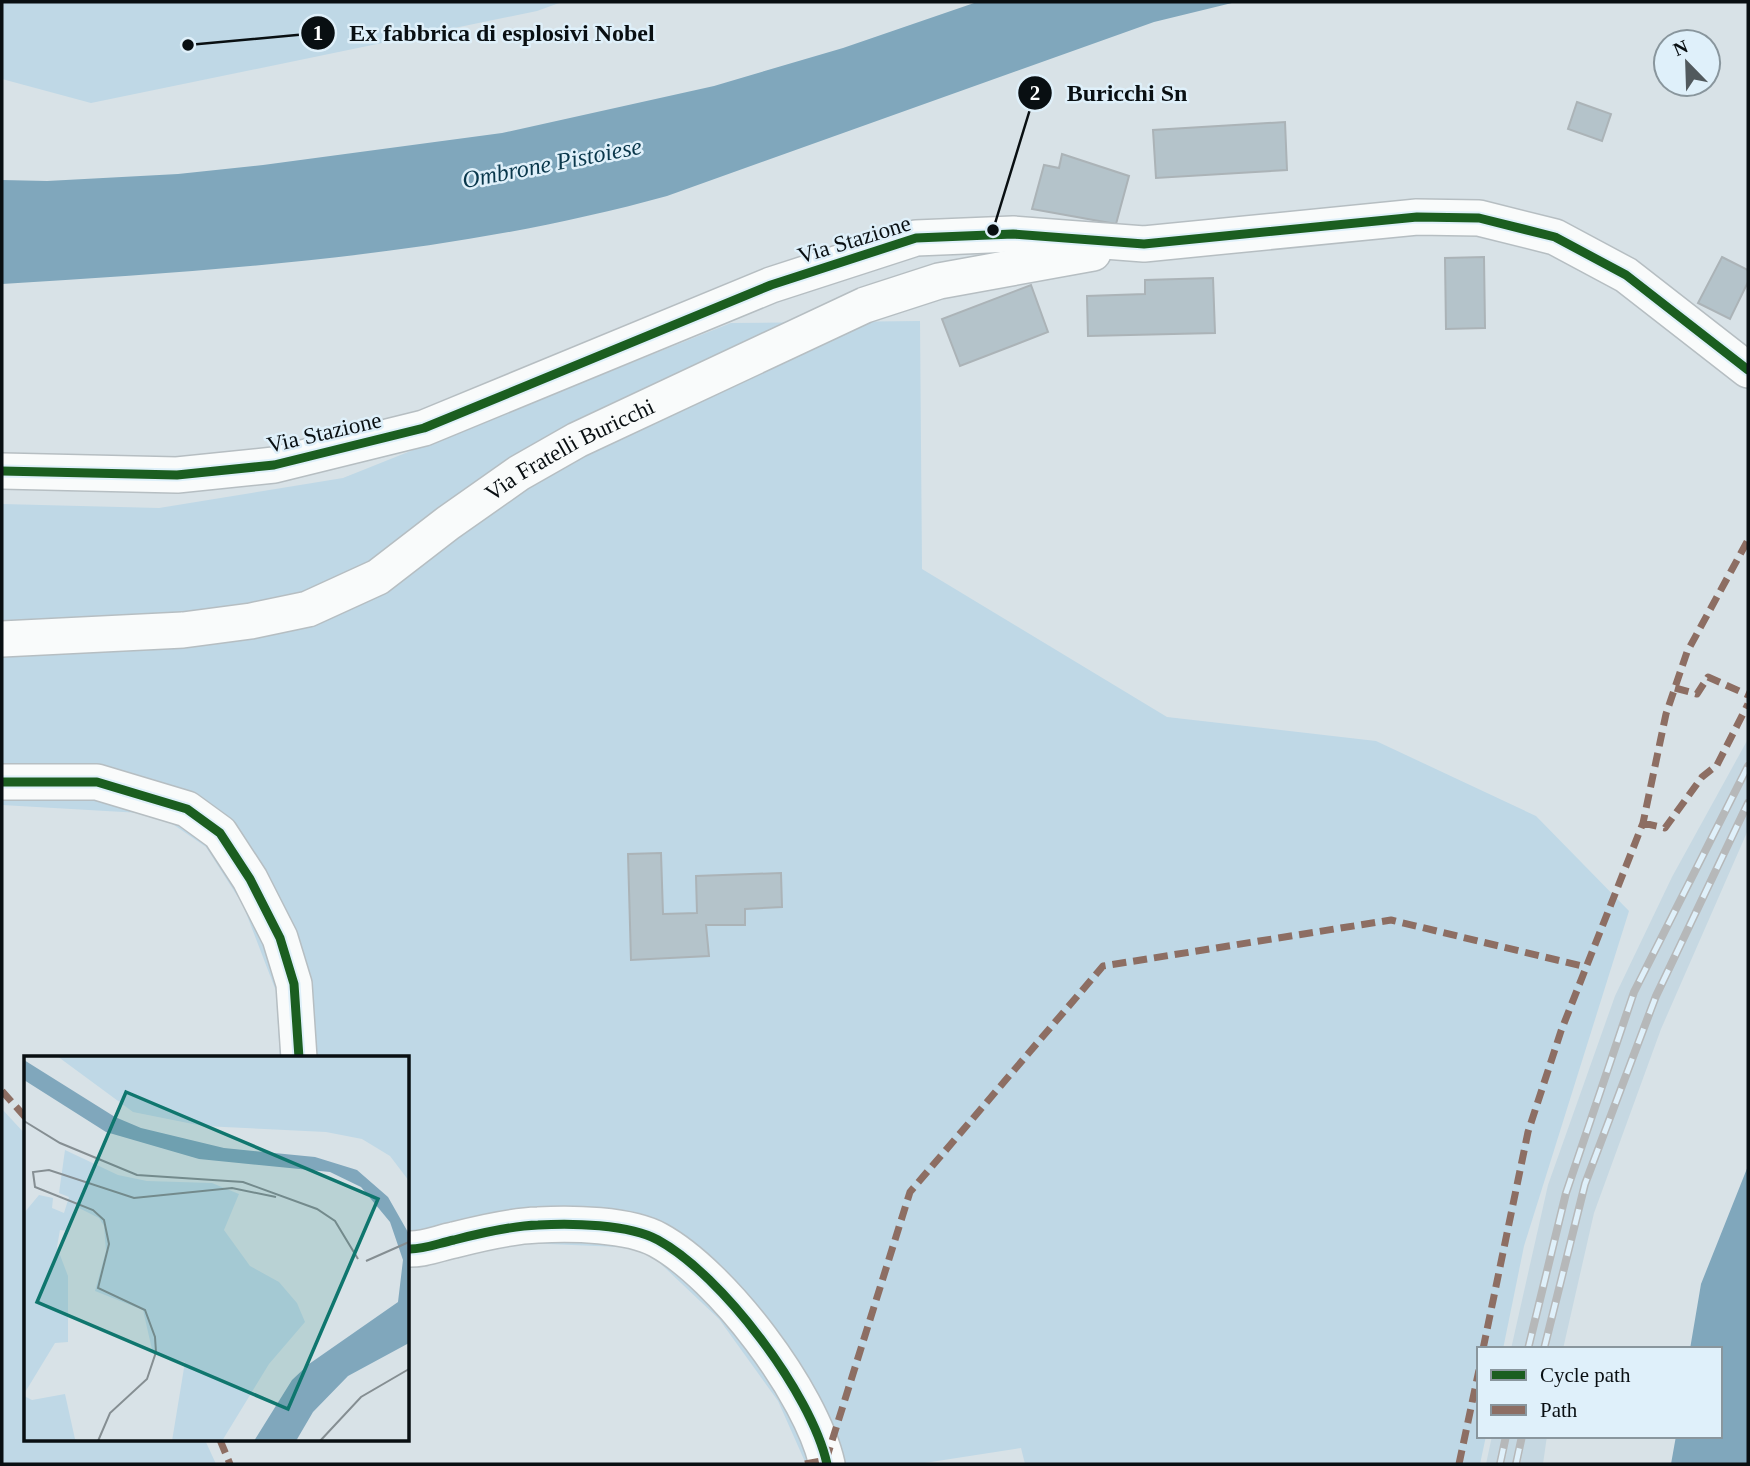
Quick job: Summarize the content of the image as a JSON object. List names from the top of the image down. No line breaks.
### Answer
{"streets":{"street":["Via Stazione","Via Fratelli Buricchi"]},"crossings":[["Via Stazione","Via Fratelli Buricchi"]],"water":["Ombrone Pistoiese"],"places":["Ex fabbrica di esplosivi Nobel","Buricchi Sn"],"legend":["Cycle path","Path"],"north":"top left"}
